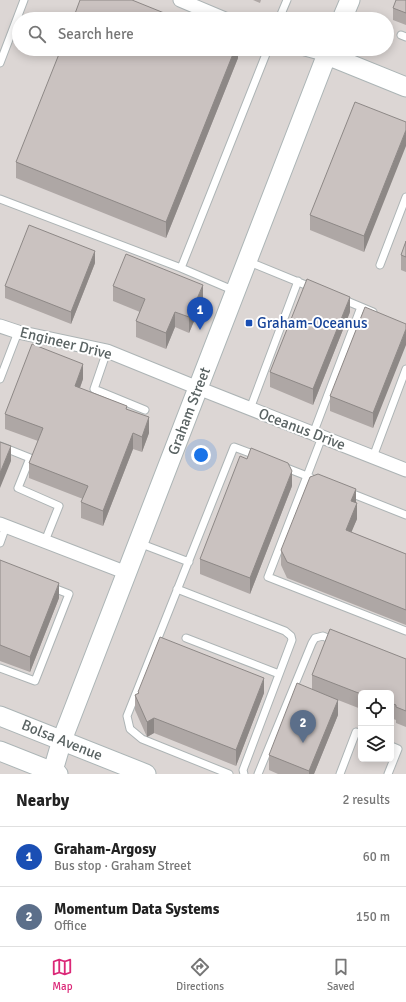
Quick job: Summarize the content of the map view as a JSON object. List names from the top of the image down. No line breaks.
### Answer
{"streets":{"street":["Engineer Drive","Graham Street","Oceanus Drive","Bolsa Avenue"]},"crossings":[["Engineer Drive","Graham Street"],["Engineer Drive","Oceanus Drive"],["Graham Street","Oceanus Drive"],["Graham Street","Bolsa Avenue"]],"places":{"transit":["Graham-Oceanus"]},"page":{"search":"Search here","pins":["1","2"],"heading":["Nearby","2 results"],"list":[{"mark":"1","name":"Graham-Argosy","note":"Bus stop · Graham Street","value":"60 m"},{"mark":"2","name":"Momentum Data Systems","note":"Office","value":"150 m"}],"nav":["Map","Directions","Saved"]}}
